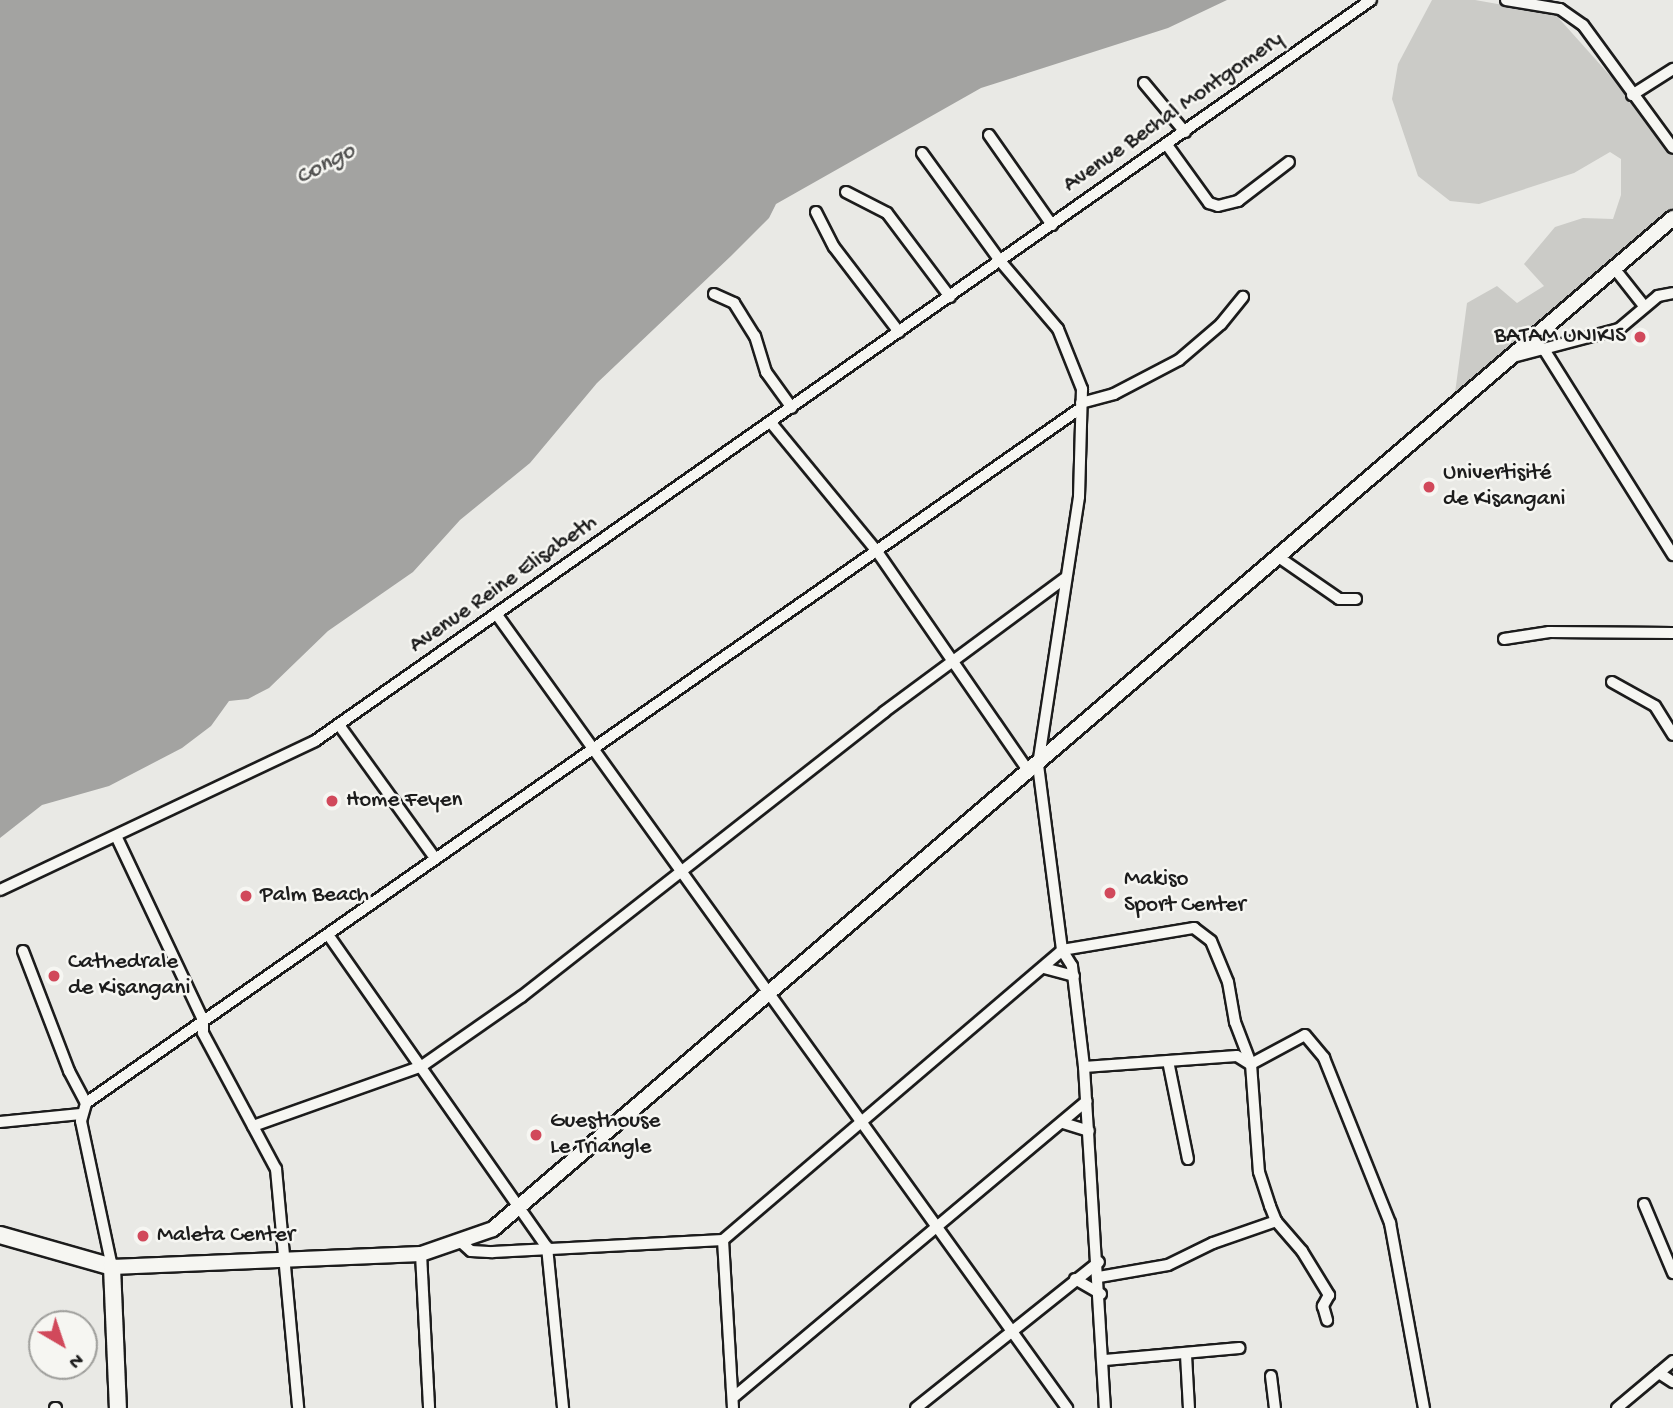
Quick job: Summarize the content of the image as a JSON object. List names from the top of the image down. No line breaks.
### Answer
{"streets":{"street":["Avenue Bechal Montgomery","Avenue Reine Elisabeth"]},"crossings":[["Avenue Bechal Montgomery","Avenue Reine Elisabeth"]],"water":["Congo"],"places":["BATAM UNIKIS","Univertisité de Kisangani","Home Feyen","Makiso Sport Center","Palm Beach","Cathedrale de Kisangani","Guesthouse Le Triangle","Maleta Center"],"north":"bottom right"}
